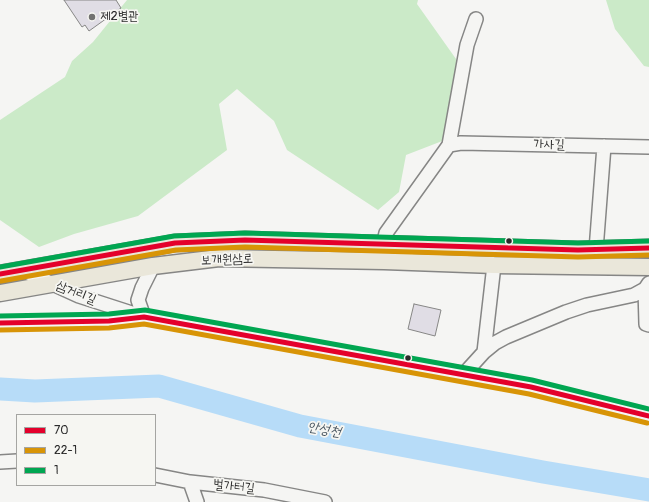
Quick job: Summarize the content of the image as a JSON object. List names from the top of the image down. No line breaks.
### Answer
{"streets":{"main road":["보개원삼로"],"street":["가사길","삼거리길","벌가터길"]},"crossings":[["보개원삼로","삼거리길"]],"water":["안성천"],"places":["제2별관"],"lines":["transit line 1","transit line 70","transit line 22-1"],"legend":["70","22-1","1"]}
